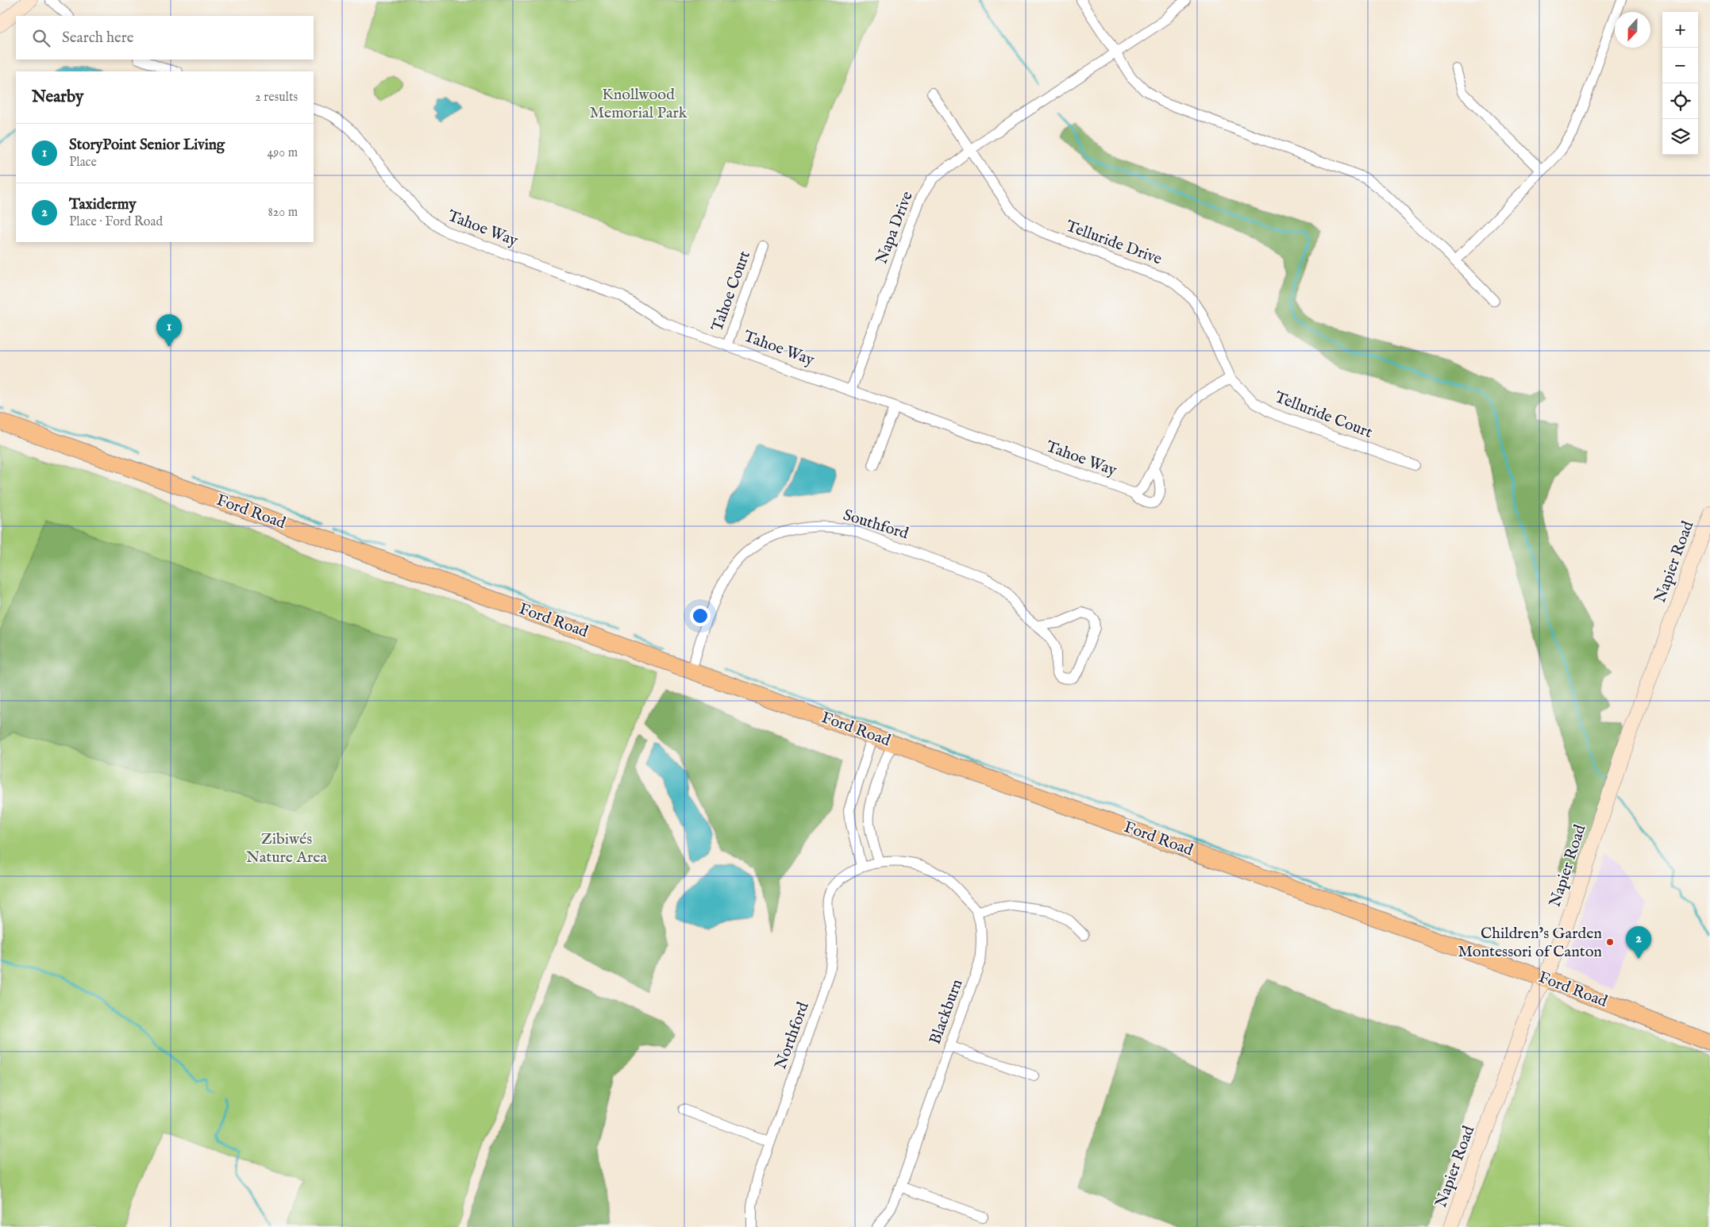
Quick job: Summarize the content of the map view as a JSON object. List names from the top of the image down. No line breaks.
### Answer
{"streets":{"main road":["Ford Road"],"street":["Napa Drive","Tahoe Way","Telluride Drive","Tahoe Court","Telluride Court","Southford","Napier Road","Blackburn","Northford"]},"crossings":[["Napa Drive","Tahoe Way"],["Napa Drive","Telluride Drive"],["Tahoe Way","Tahoe Court"],["Telluride Drive","Telluride Court"],["Ford Road","Southford"],["Ford Road","Napier Road"]],"parks":["Knollwood Memorial Park","Zibiwés Nature Area"],"places":["Children’s Garden Montessori of Canton"],"north":"bottom","page":{"map_buttons":["+","−"],"search":"Search here","heading":["Nearby","2 results"],"list":[{"mark":"1","name":"StoryPoint Senior Living","note":"Place","value":"490 m"},{"mark":"2","name":"Taxidermy","note":"Place · Ford Road","value":"820 m"}],"pins":["1","2"]}}
